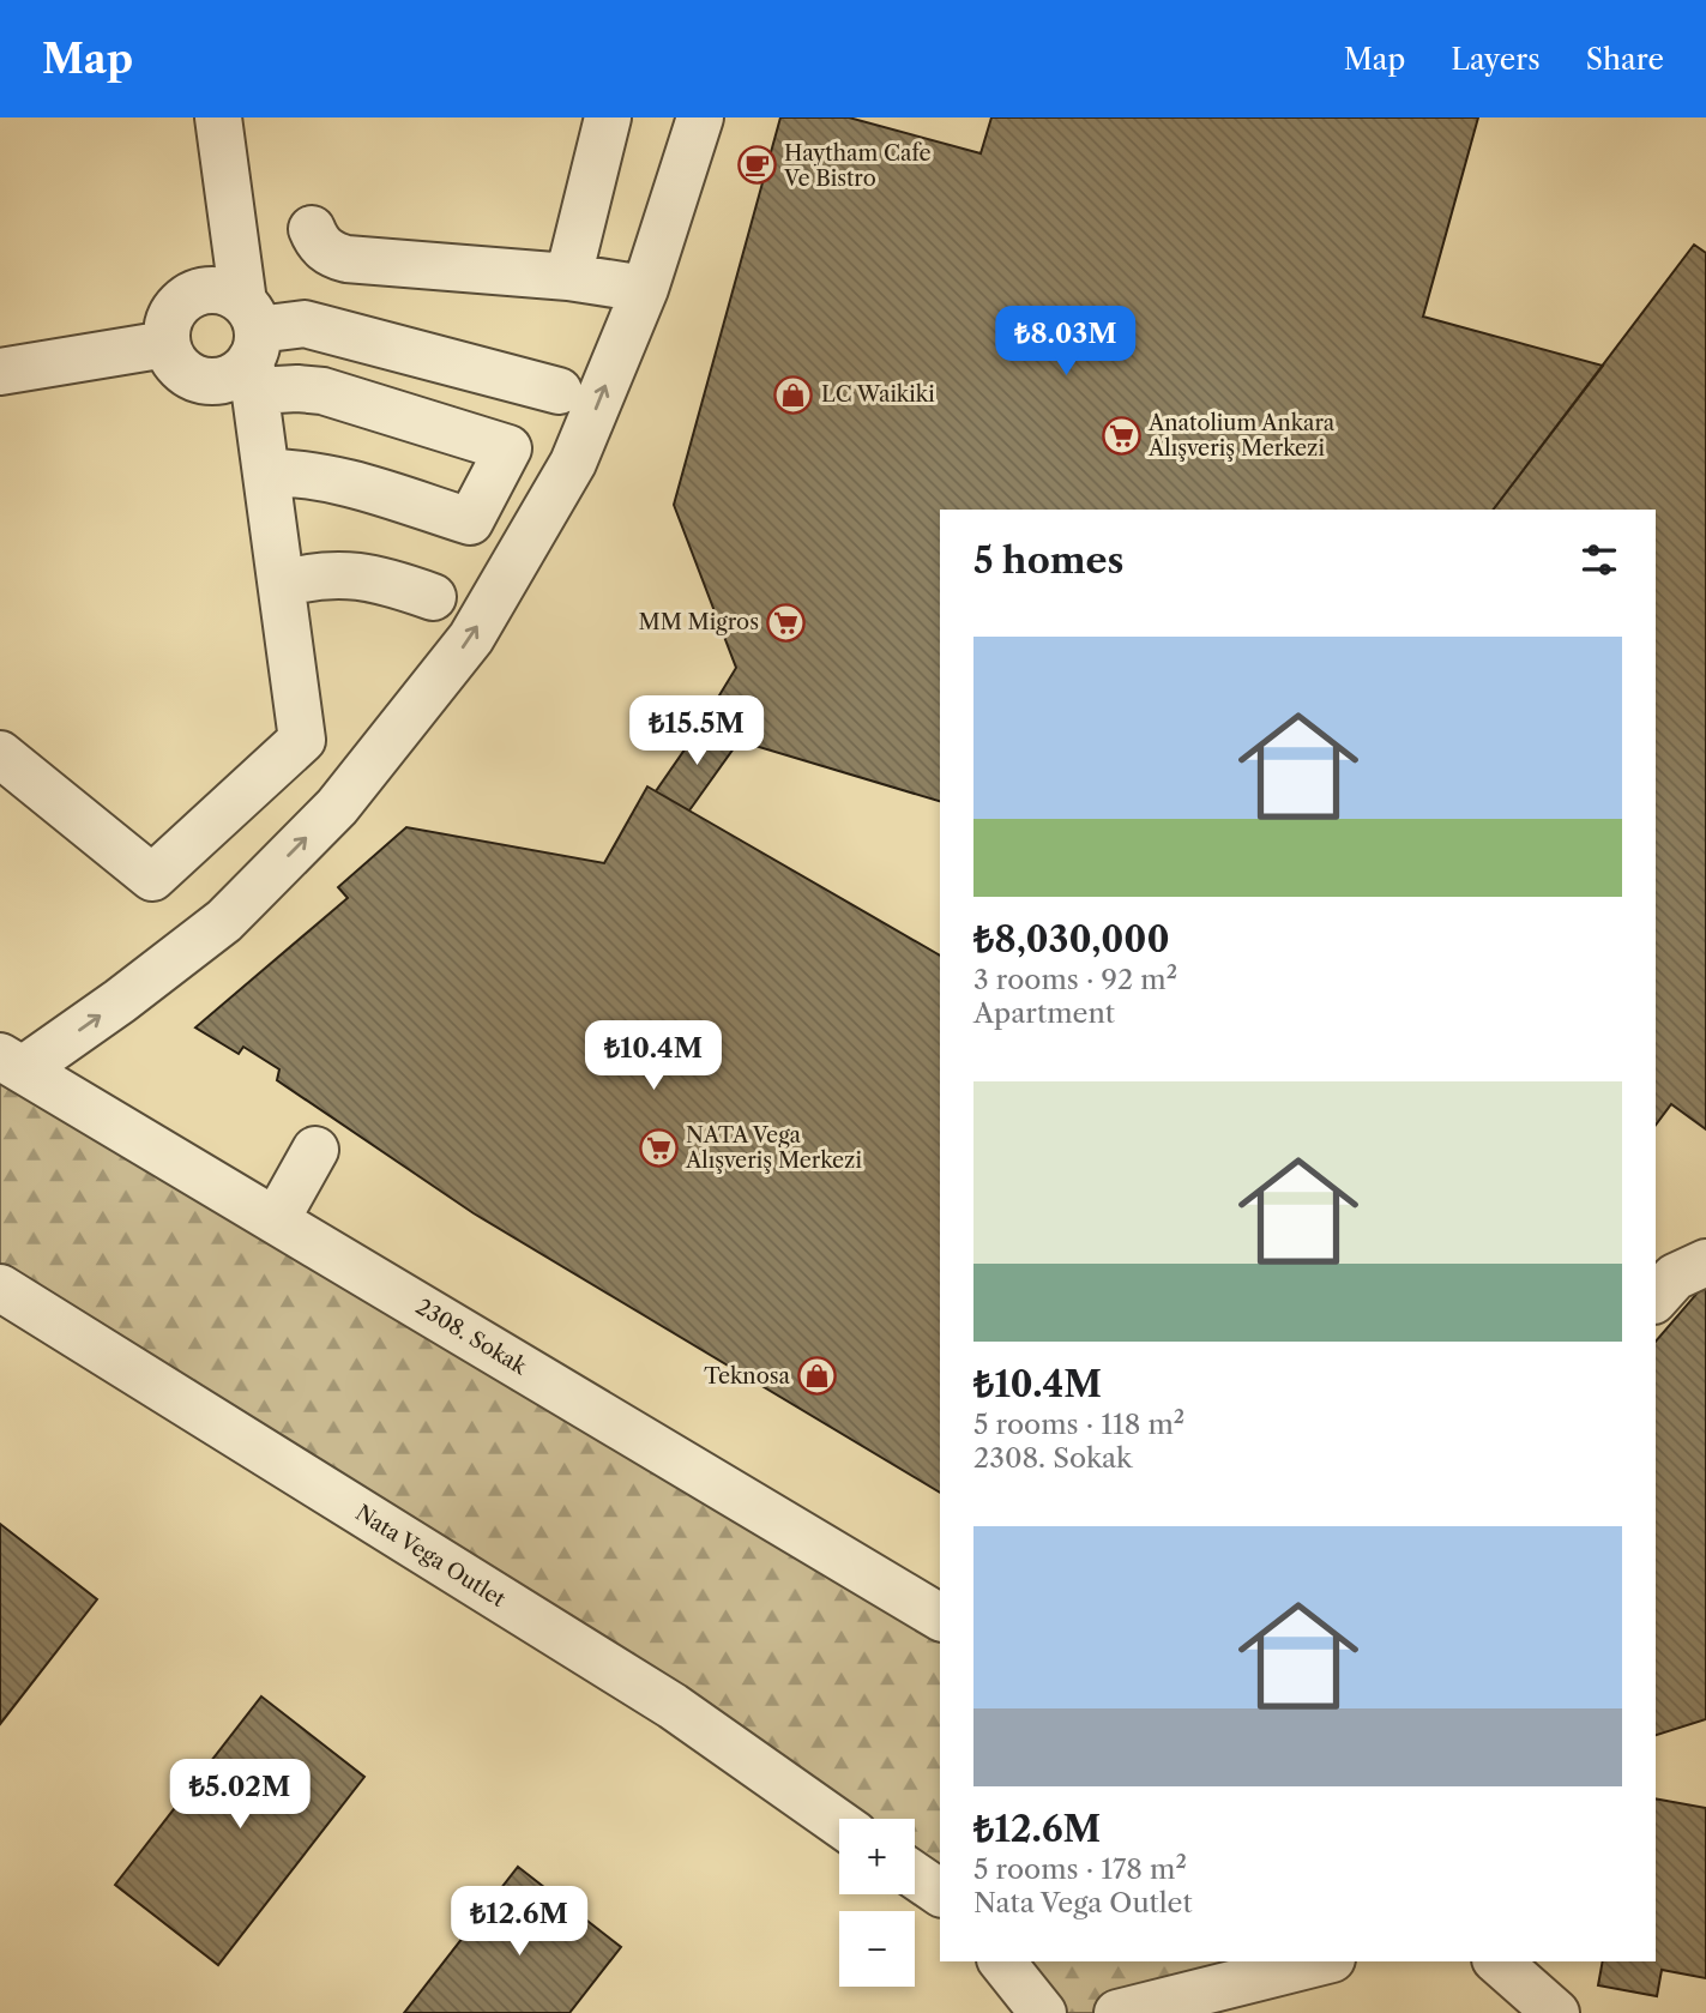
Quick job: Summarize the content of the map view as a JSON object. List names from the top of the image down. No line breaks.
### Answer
{"streets":{"street":["2308. Sokak","Nata Vega Outlet"]},"places":{"cafe":["Haytham Cafe Ve Bistro"],"shop":["LC Waikiki","Teknosa"],"supermarket":["Anatolium Ankara Alışveriş Merkezi","MM Migros","NATA Vega Alışveriş Merkezi"]},"page":{"header":"Map","nav":["Map","Layers","Share"],"price":["₺8.03M","₺15.5M","₺10.4M","₺5.02M","₺12.6M"],"heading":"5 homes","list":[{"name":"₺8,030,000","note":"3 rooms · 92 m² · Apartment"},{"name":"₺10.4M","note":"5 rooms · 118 m² · 2308. Sokak"},{"name":"₺12.6M","note":"5 rooms · 178 m² · Nata Vega Outlet"}],"map_buttons":["+","−"]}}
